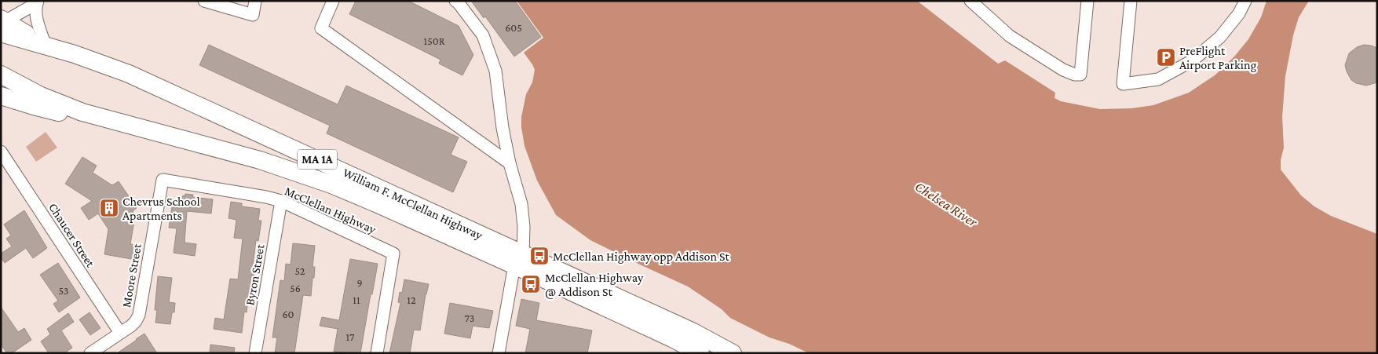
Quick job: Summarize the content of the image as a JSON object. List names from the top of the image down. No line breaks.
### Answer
{"streets":{"highway":["MA 1A","William F. McClellan Highway"],"street":["McClellan Highway","Chaucer Street","Byron Street","Moore Street"]},"crossings":[["McClellan Highway","Byron Street"],["McClellan Highway","Moore Street"],["Chaucer Street","Moore Street"]],"water":["Chelsea River"],"places":{"parking":["PreFlight Airport Parking"],"building":["Chevrus School Apartments"],"bus stop":["McClellan Highway opp Addison St","McClellan Highway @ Addison St"]},"house_numbers":["605","150R","52","9","56","53","11","12","60","73","17"]}
